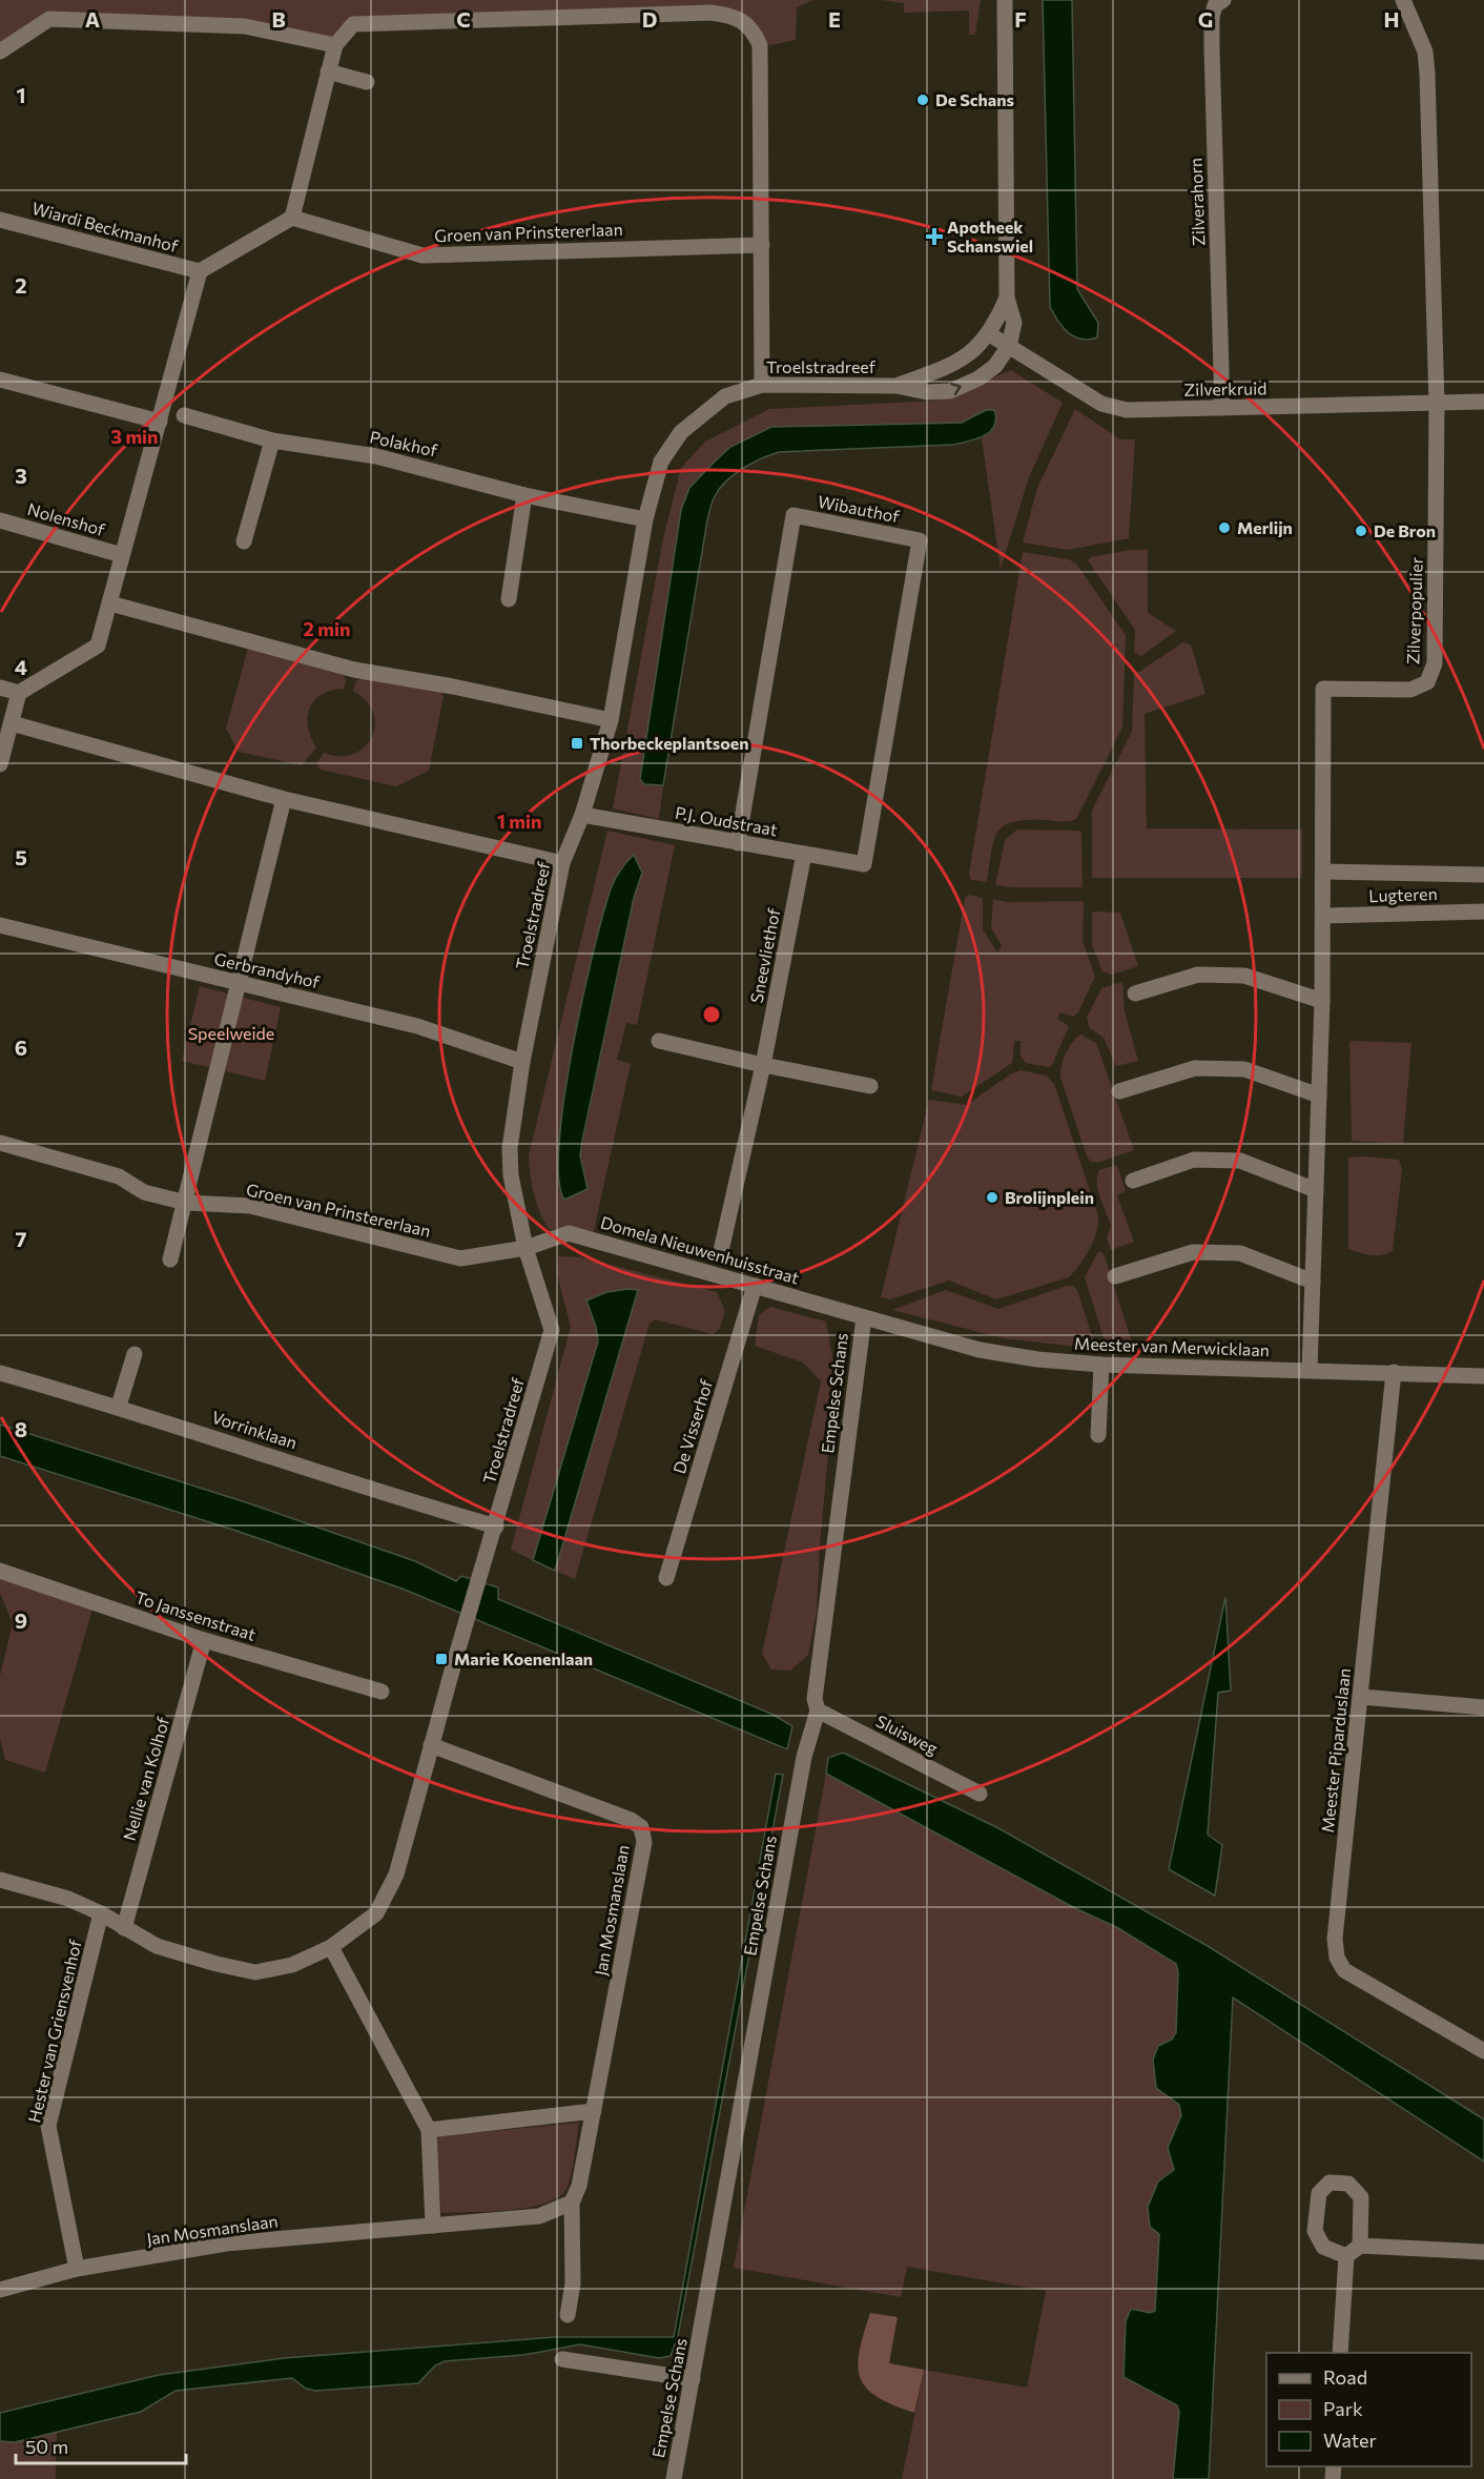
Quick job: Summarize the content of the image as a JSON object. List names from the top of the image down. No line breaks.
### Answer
{"streets":{"street":["Zilverahorn","Wiardi Beckmanhof","Groen van Prinstererlaan","Troelstradreef","Zilverkruid","Polakhof","Wibauthof","Nolenshof","Zilverpopulier","P.J. Oudstraat","Lugteren","Sneevliethof","Gerbrandyhof","Domela Nieuwenhuisstraat","Meester van Merwicklaan","Empelse Schans","De Visserhof","Vorrinklaan","To Janssenstraat","Sluisweg","Meester Piparduslaan","Nellie van Kolhof","Jan Mosmanslaan","Hester van Griensvenhof"]},"crossings":[["Zilverahorn","Zilverkruid"],["Groen van Prinstererlaan","Troelstradreef"],["Groen van Prinstererlaan","Domela Nieuwenhuisstraat"],["Troelstradreef","Zilverkruid"],["Troelstradreef","Polakhof"],["Troelstradreef","P.J. Oudstraat"],["Troelstradreef","Gerbrandyhof"],["Troelstradreef","Domela Nieuwenhuisstraat"],["Troelstradreef","Vorrinklaan"],["Zilverkruid","Zilverpopulier"],["Wibauthof","P.J. Oudstraat"],["Zilverpopulier","Lugteren"],["P.J. Oudstraat","Sneevliethof"],["Domela Nieuwenhuisstraat","Meester van Merwicklaan"],["Domela Nieuwenhuisstraat","Empelse Schans"],["Domela Nieuwenhuisstraat","De Visserhof"],["Meester van Merwicklaan","Empelse Schans"],["Meester van Merwicklaan","Meester Piparduslaan"],["Empelse Schans","Sluisweg"],["To Janssenstraat","Nellie van Kolhof"],["Jan Mosmanslaan","Hester van Griensvenhof"]],"parks":["Speelweide"],"places":{"other":["De Schans","Merlijn","De Bron","Brolijnplein"],"health":["Apotheek Schanswiel"],"transit":["Thorbeckeplantsoen","Marie Koenenlaan"]},"legend":["Road","Park","Water"],"scale_bar":"50 m","grid":{"columns":["A","B","C","D","E","F","G","H"],"rows":["1","2","3","4","5","6","7","8","9"]},"rings":["3 min","2 min","1 min"]}
